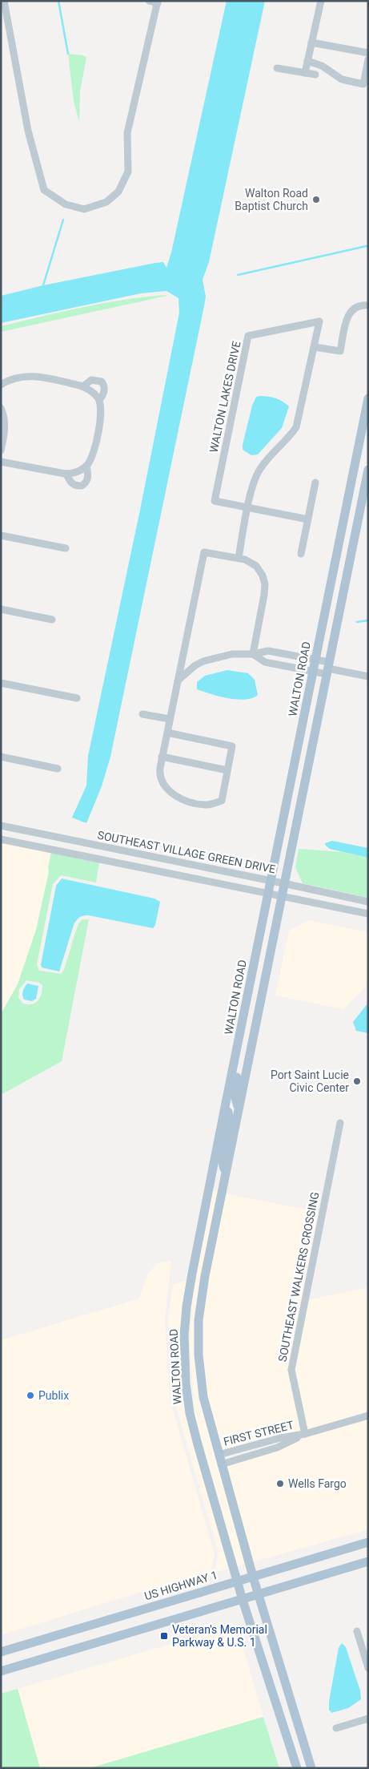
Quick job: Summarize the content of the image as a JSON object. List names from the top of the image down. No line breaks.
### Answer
{"streets":{"main road":["WALTON ROAD","US HIGHWAY 1"],"street":["WALTON LAKES DRIVE","SOUTHEAST VILLAGE GREEN DRIVE","SOUTHEAST WALKERS CROSSING","FIRST STREET"]},"crossings":[["WALTON ROAD","SOUTHEAST VILLAGE GREEN DRIVE"],["WALTON ROAD","US HIGHWAY 1"],["SOUTHEAST WALKERS CROSSING","FIRST STREET"]],"places":{"other":["Walton Road Baptist Church","Port Saint Lucie Civic Center","Publix","Wells Fargo"],"transit":["Veteran's Memorial Parkway & U.S. 1"]}}
